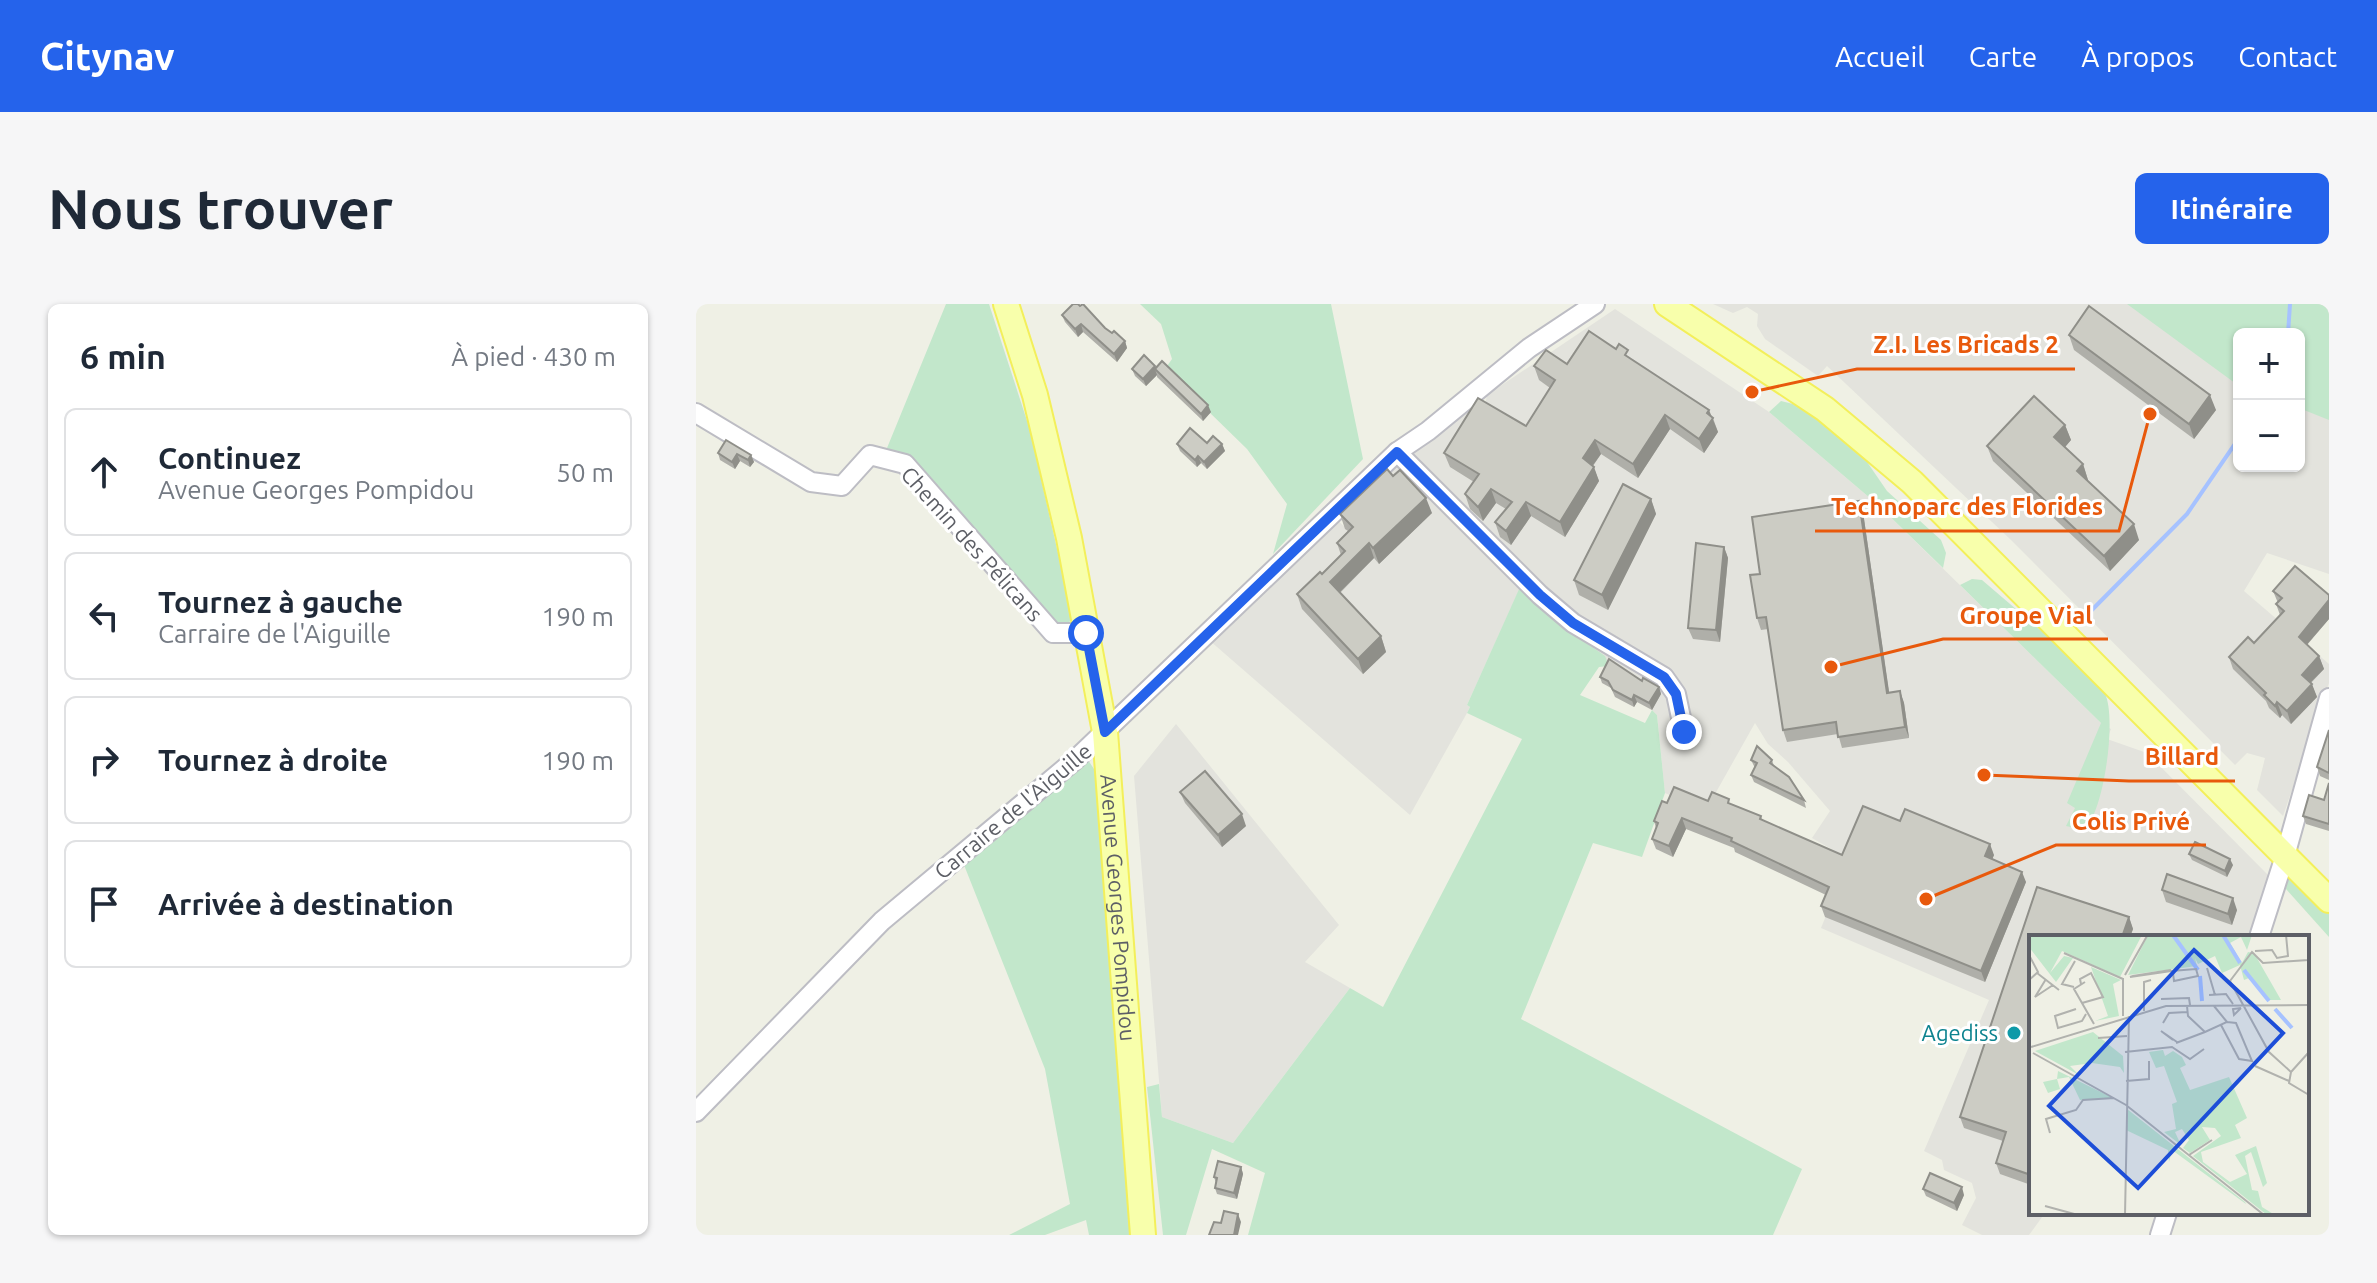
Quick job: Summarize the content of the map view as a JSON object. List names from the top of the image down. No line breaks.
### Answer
{"streets":{"main road":["Avenue Georges Pompidou"],"street":["Chemin des Pélicans","Carraire de l'Aiguille"]},"crossings":[["Chemin des Pélicans","Avenue Georges Pompidou"],["Carraire de l'Aiguille","Avenue Georges Pompidou"]],"places":["Z.I. Les Bricads 2","Technoparc des Florides","Groupe Vial","Billard","Colis Privé","Agediss"],"page":{"header":"Citynav","nav":["Accueil","Carte","À propos","Contact"],"buttons":"Itinéraire","title":"Nous trouver","heading":["6 min","À pied · 430 m"],"map_buttons":["+","−"],"list":[["Continuez","Avenue Georges Pompidou","50 m"],["Tournez à gauche","Carraire de l'Aiguille","190 m"],["Tournez à droite","190 m"],"Arrivée à destination"]}}
